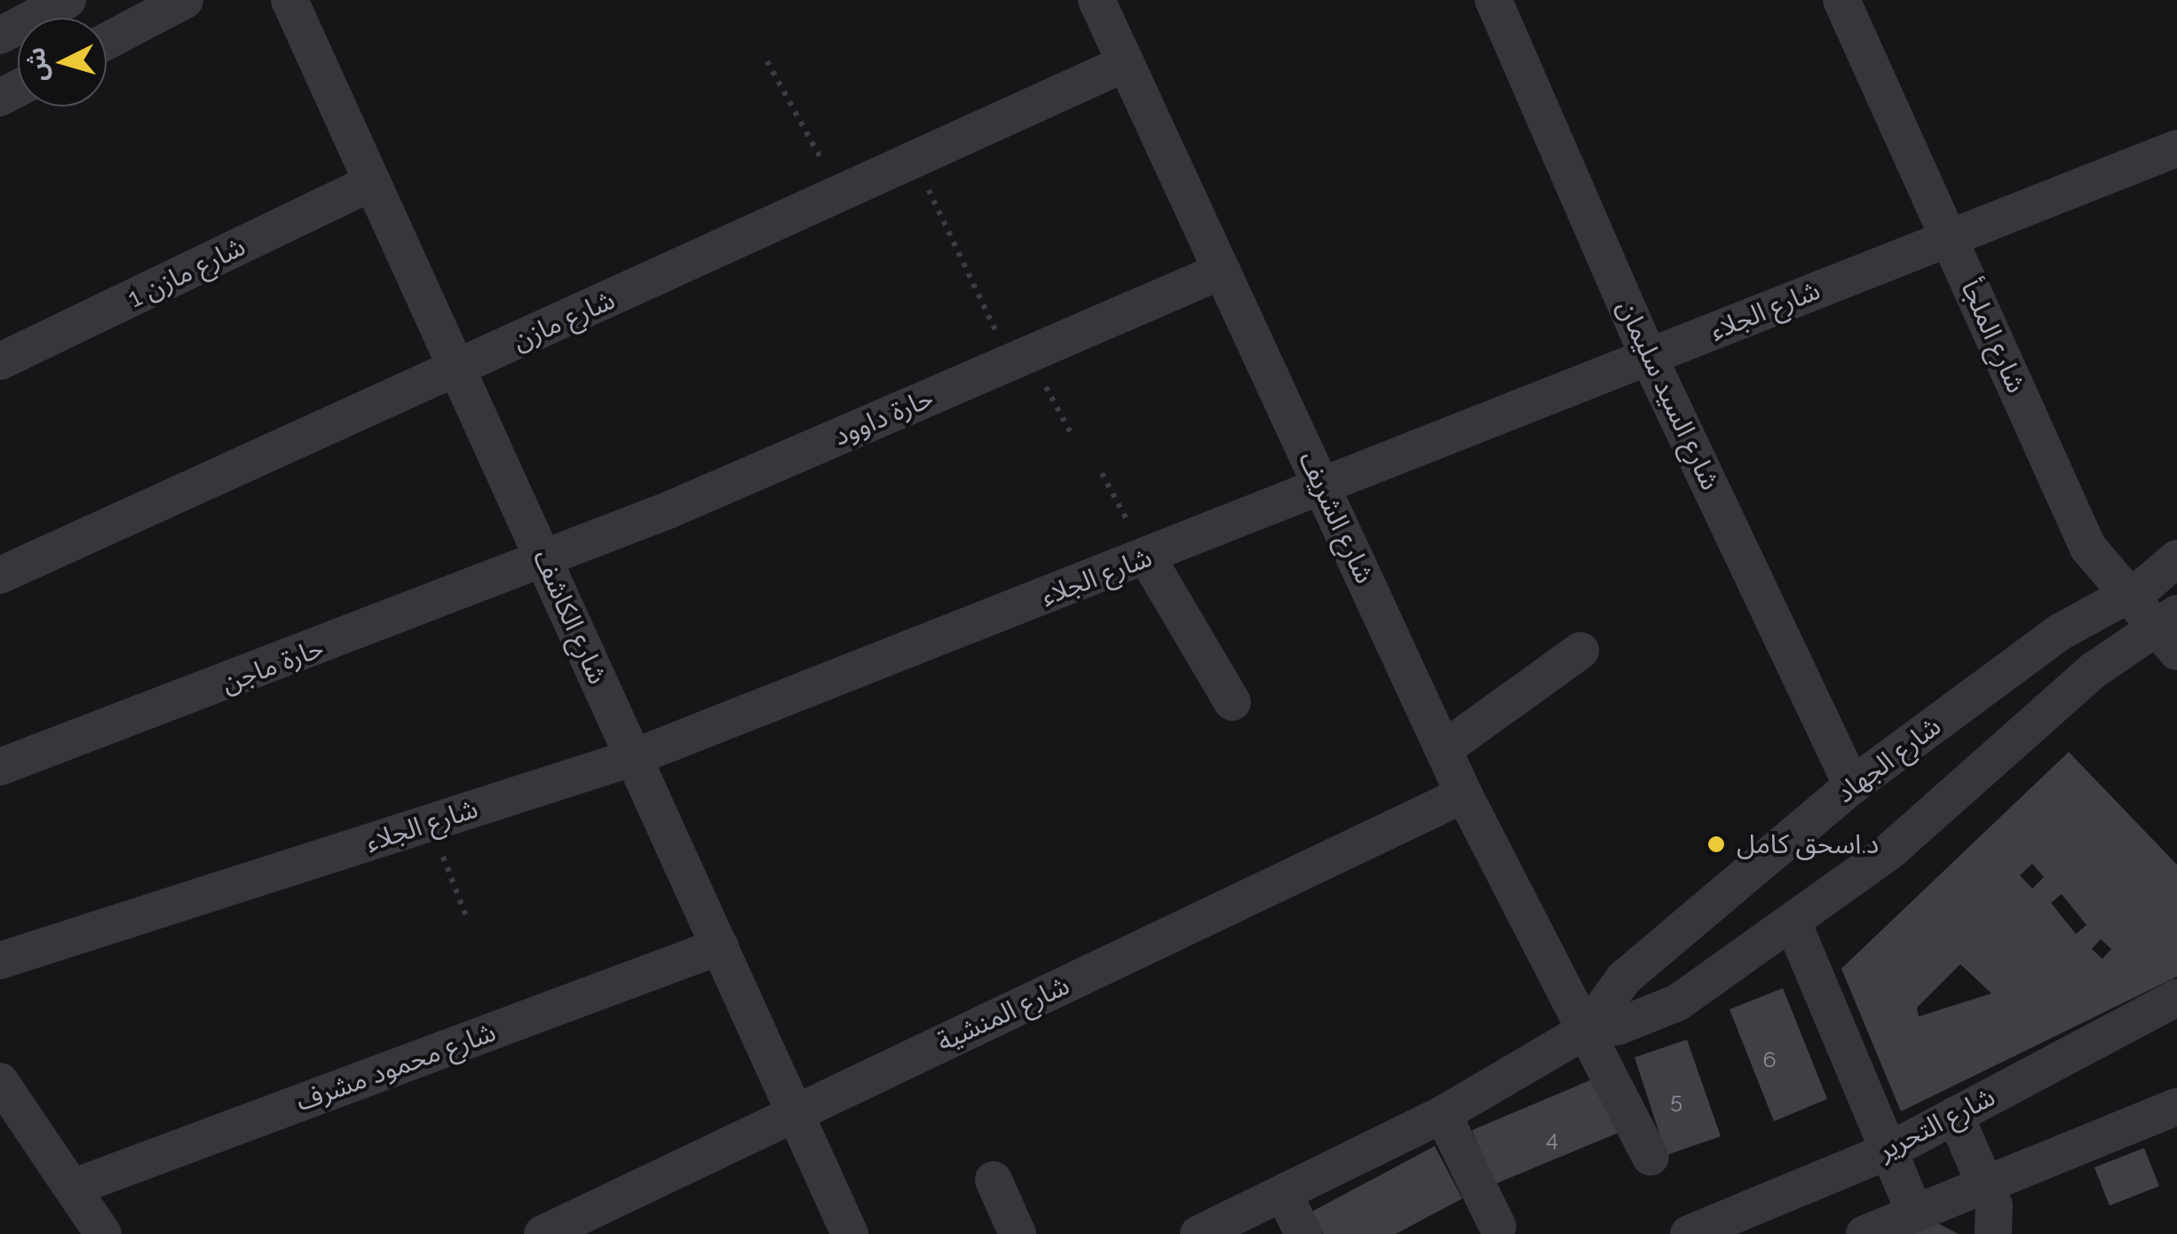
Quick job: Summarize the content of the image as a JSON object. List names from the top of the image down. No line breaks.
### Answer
{"streets":{"street":["شارع مازن 1","شارع الجلاء","شارع مازن","شارع الملجأ","شارع السيد سليمان","حارة داوود","شارع الشريف","شارع الكاشف","حارة ماجن","شارع الجهاد","شارع المنشية","شارع محمود مشرف","شارع التحرير"]},"crossings":[["شارع مازن 1","شارع الكاشف"],["شارع الجلاء","شارع الملجأ"],["شارع الجلاء","شارع السيد سليمان"],["شارع الجلاء","شارع الشريف"],["شارع الجلاء","شارع الكاشف"],["شارع مازن","شارع الشريف"],["شارع مازن","شارع الكاشف"],["شارع الملجأ","شارع الجهاد"],["شارع السيد سليمان","شارع الجهاد"],["حارة داوود","شارع الشريف"],["حارة داوود","شارع الكاشف"],["حارة داوود","حارة ماجن"],["شارع الشريف","شارع الجهاد"],["شارع الشريف","شارع المنشية"],["شارع الكاشف","حارة ماجن"],["شارع الكاشف","شارع المنشية"],["شارع الكاشف","شارع محمود مشرف"]],"places":["د.اسحق كامل"],"house_numbers":["6","5","4"],"north":"left"}
